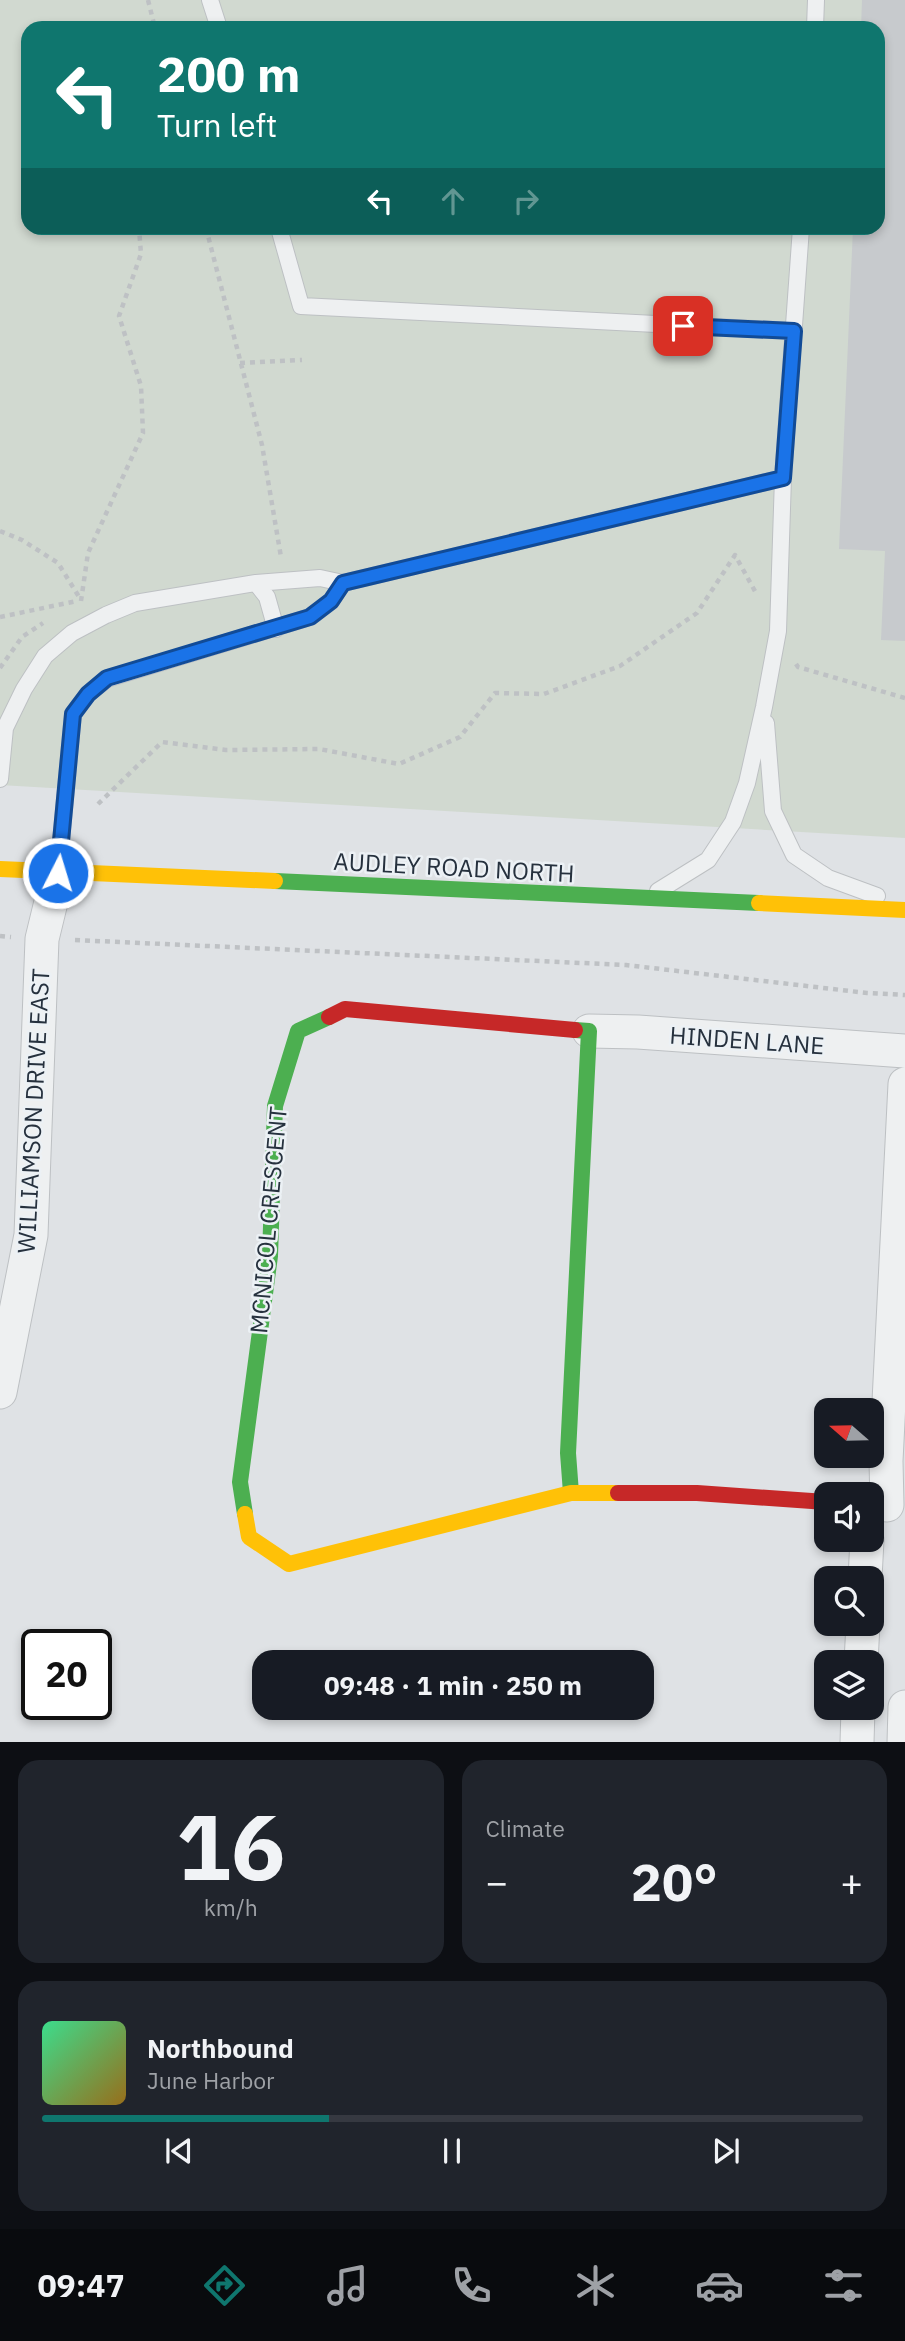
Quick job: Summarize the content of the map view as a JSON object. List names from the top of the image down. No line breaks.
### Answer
{"streets":{"street":["AUDLEY ROAD NORTH","HINDEN LANE","WILLIAMSON DRIVE EAST","MCNICOL CRESCENT"]},"crossings":[["AUDLEY ROAD NORTH","WILLIAMSON DRIVE EAST"],["HINDEN LANE","MCNICOL CRESCENT"]],"north":"left","page":{"turn":["200 m","Turn left"],"limit":"20","trip":"09:48 · 1 min · 250 m","tile":[["16","km/h"],"Climate"],"heat":["−","20°","+"],"song":["Northbound","June Harbor"],"tabs":"09:47"}}
